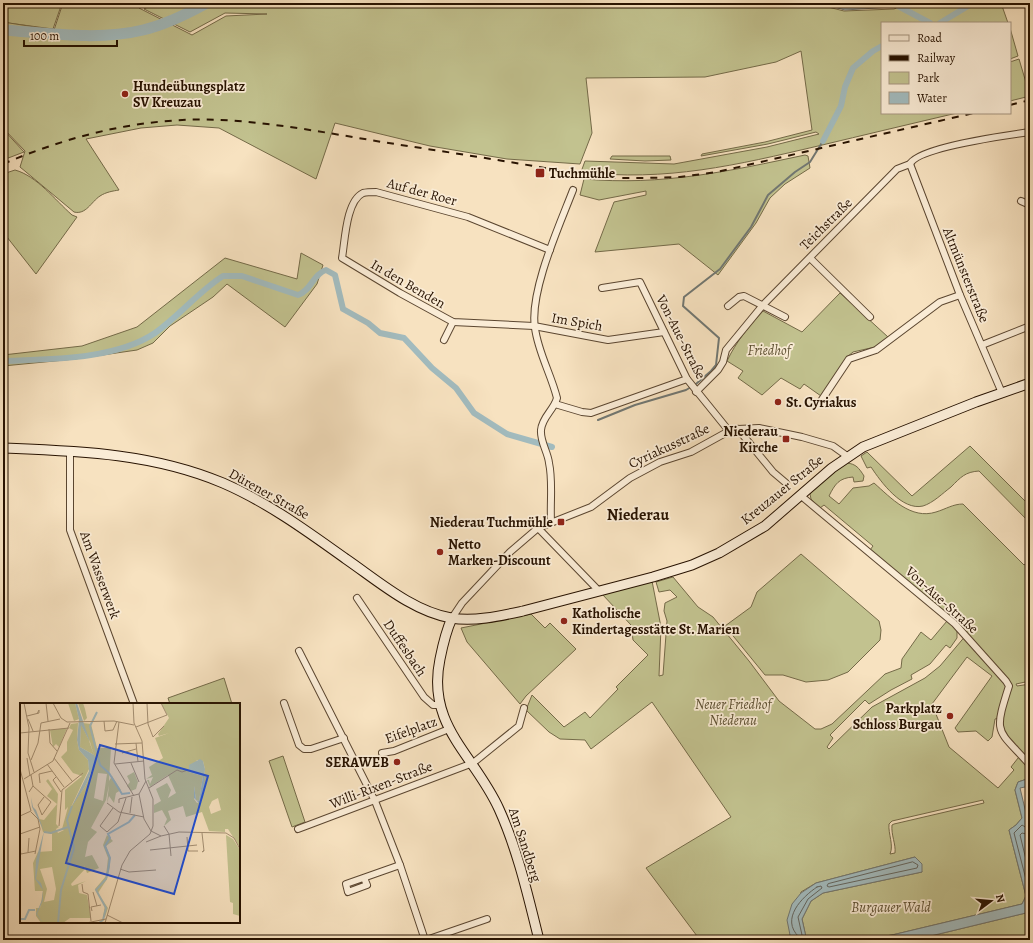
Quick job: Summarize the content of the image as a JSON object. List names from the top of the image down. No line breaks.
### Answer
{"streets":{"main road":["Kreuzauer Straße","Dürener Straße","Am Sandberg"],"street":["Auf der Roer","Teichstraße","Altmünsterstraße","In den Benden","Im Spich","Von-Aue-Straße","Cyriakusstraße","Am Wasserwerk","Duffesbach","Eifelplatz","Willi-Rixen-Straße"]},"crossings":[["Auf der Roer","In den Benden"],["Teichstraße","Altmünsterstraße"],["Teichstraße","Von-Aue-Straße"],["Altmünsterstraße","Kreuzauer Straße"],["In den Benden","Im Spich"],["Im Spich","Von-Aue-Straße"],["Von-Aue-Straße","Cyriakusstraße"],["Von-Aue-Straße","Kreuzauer Straße"],["Cyriakusstraße","Kreuzauer Straße"],["Cyriakusstraße","Dürener Straße"],["Cyriakusstraße","Am Sandberg"],["Kreuzauer Straße","Dürener Straße"],["Kreuzauer Straße","Am Sandberg"],["Dürener Straße","Am Wasserwerk"],["Dürener Straße","Am Sandberg"],["Duffesbach","Am Sandberg"],["Eifelplatz","Am Sandberg"],["Willi-Rixen-Straße","Am Sandberg"]],"districts":["Niederau"],"parks":["Friedhof","Neuer Friedhof Niederau","Burgauer Wald"],"places":{"other":["Hundeübungsplatz SV Kreuzau","St. Cyriakus","Netto Marken-Discount","Katholische Kindertagesstätte St. Marien","Parkplatz Schloss Burgau","SERAWEB"],"transit":["Tuchmühle","Niederau Kirche","Niederau Tuchmühle"]},"legend":["Road","Railway","Park","Water"],"scale_bar":"100 m","north":"right"}
